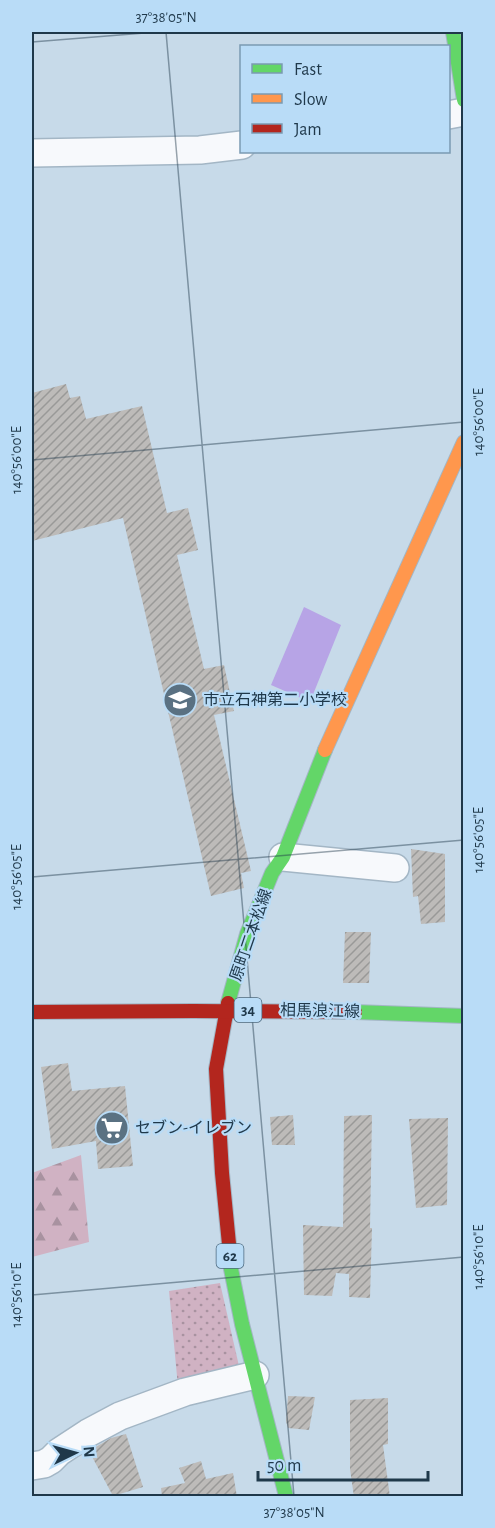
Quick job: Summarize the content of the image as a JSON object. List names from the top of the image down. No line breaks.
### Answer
{"streets":{"main road":["原町二本松線","34","相馬浪江線","62"]},"crossings":[["原町二本松線","相馬浪江線"]],"places":{"school or university":["市立石神第二小学校"],"supermarket":["セブン-イレブン"]},"legend":["Fast","Slow","Jam"],"scale_bar":"50 m","north":"right","coordinates":["37°38'05\"N","140°56'00\"E","140°56'05\"E","140°56'10\"E"]}
